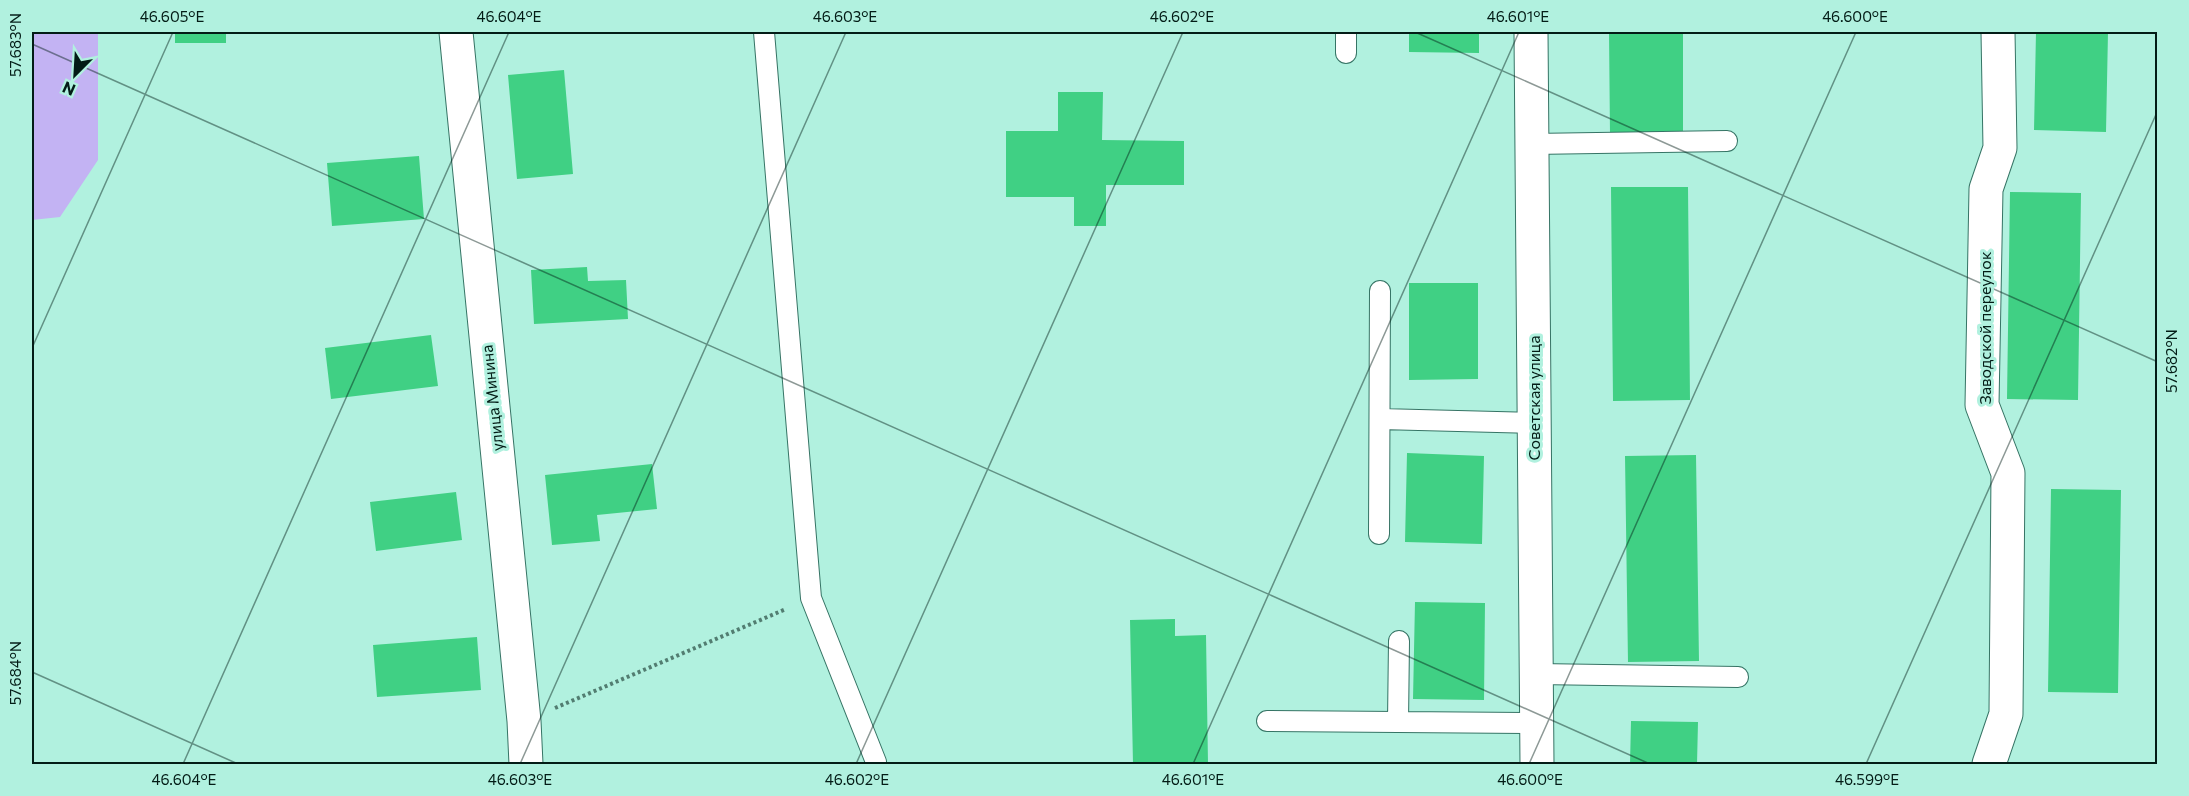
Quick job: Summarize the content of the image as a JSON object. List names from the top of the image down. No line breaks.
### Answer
{"streets":{"street":["Заводской переулок","улица Минина","Советская улица"]},"north":"bottom left","coordinates":["46.605°E","46.604°E","46.603°E","46.602°E","46.601°E","46.600°E","57.683°N","57.682°N","57.684°N","46.599°E"]}
